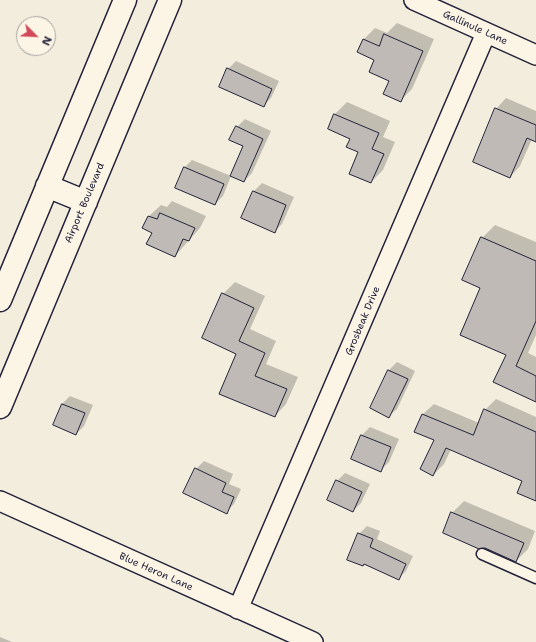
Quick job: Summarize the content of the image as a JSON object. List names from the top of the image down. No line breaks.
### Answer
{"streets":{"main road":["Airport Boulevard"],"street":["Gallinule Lane","Grosbeak Drive","Blue Heron Lane"]},"crossings":[["Gallinule Lane","Grosbeak Drive"],["Grosbeak Drive","Blue Heron Lane"]],"north":"bottom right"}
